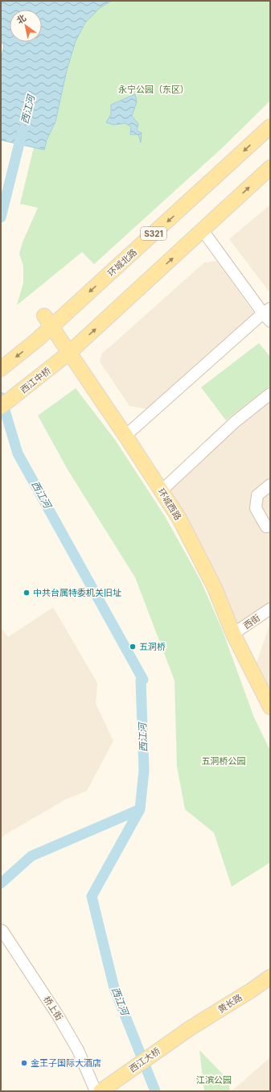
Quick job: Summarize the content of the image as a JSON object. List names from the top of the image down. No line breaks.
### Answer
{"streets":{"main road":["S321","环城北路","西江中桥","环城西路","黄长路","西江大桥"],"street":["西街","桥上街"]},"crossings":[["环城北路","环城西路"],["西江中桥","环城西路"],["环城西路","西街"],["黄长路","西江大桥"]],"water":["西江河"],"parks":["永宁公园（东区）","五洞桥公园","江滨公园"],"places":["中共台属特委机关旧址","五洞桥","金王子国际大酒店"],"north":"top left"}
